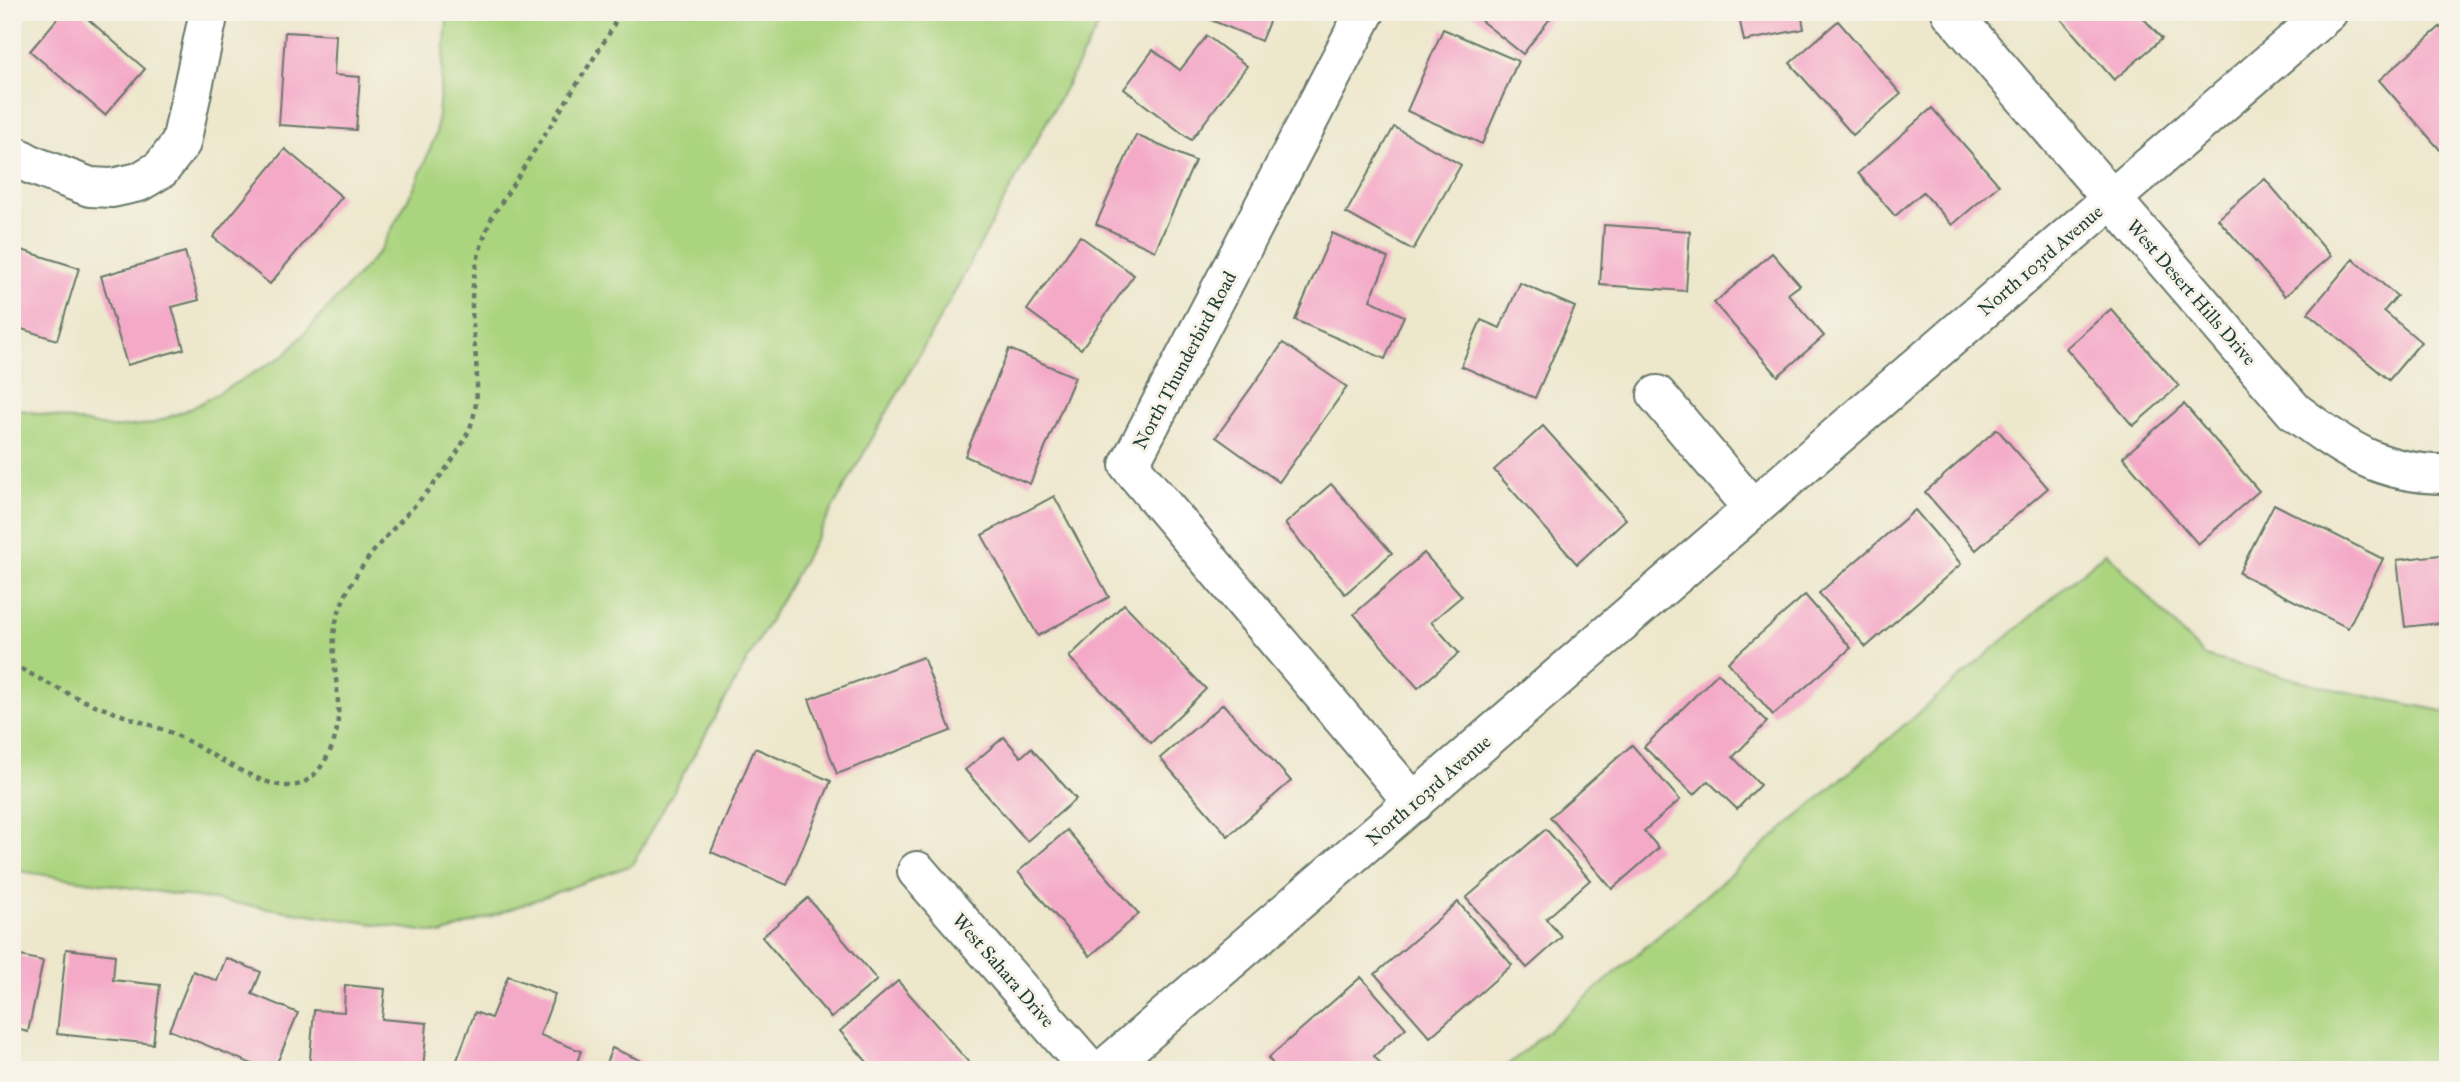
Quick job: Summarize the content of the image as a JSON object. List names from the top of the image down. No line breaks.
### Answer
{"streets":{"street":["North 103rd Avenue","West Desert Hills Drive","North Thunderbird Road","West Sahara Drive"]},"crossings":[["North 103rd Avenue","West Desert Hills Drive"],["North 103rd Avenue","North Thunderbird Road"]]}
